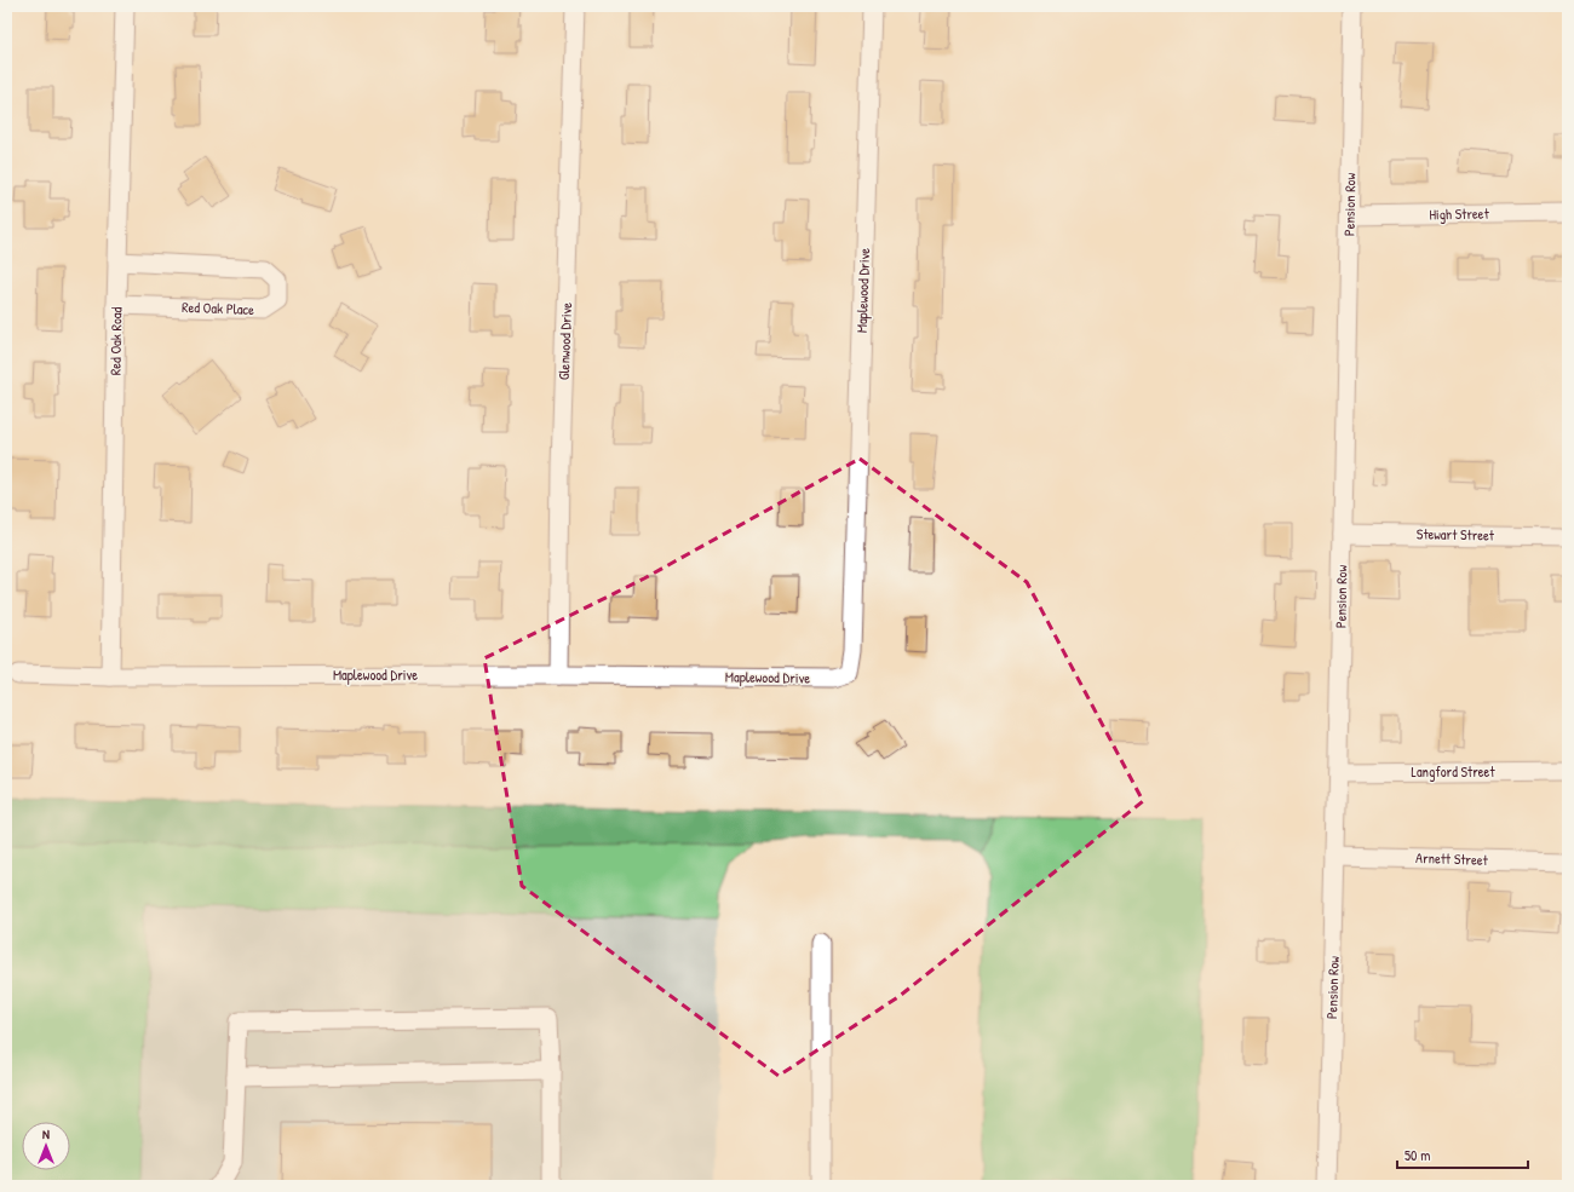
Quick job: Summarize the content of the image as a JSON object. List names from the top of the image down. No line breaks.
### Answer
{"streets":{"street":["Pension Row","High Street","Maplewood Drive","Red Oak Place","Red Oak Road","Glenwood Drive","Stewart Street","Langford Street","Arnett Street"]},"crossings":[["Pension Row","High Street"],["Pension Row","Stewart Street"],["Pension Row","Langford Street"],["Pension Row","Arnett Street"],["Maplewood Drive","Red Oak Road"],["Maplewood Drive","Glenwood Drive"],["Red Oak Place","Red Oak Road"]],"scale_bar":"50 m","north":"top"}
